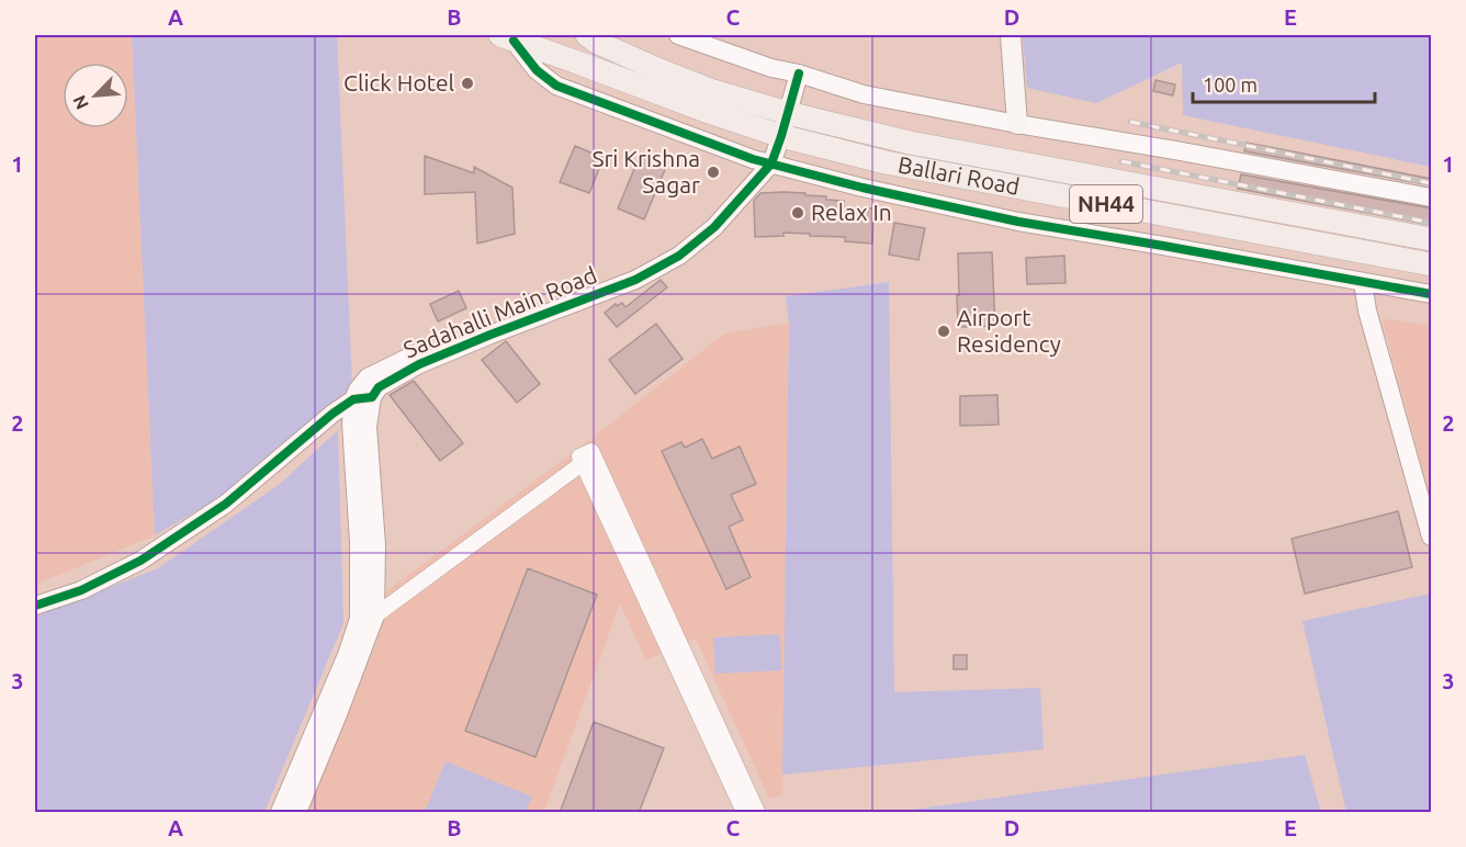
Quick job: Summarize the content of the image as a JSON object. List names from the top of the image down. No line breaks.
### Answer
{"streets":{"highway":["Ballari Road","NH44"],"street":["Sadahalli Main Road"]},"places":["Click Hotel","Sri Krishna Sagar","Relax In","Airport Residency"],"scale_bar":"100 m","north":"bottom left","grid":{"columns":["A","B","C","D","E"],"rows":["1","2","3"]}}
